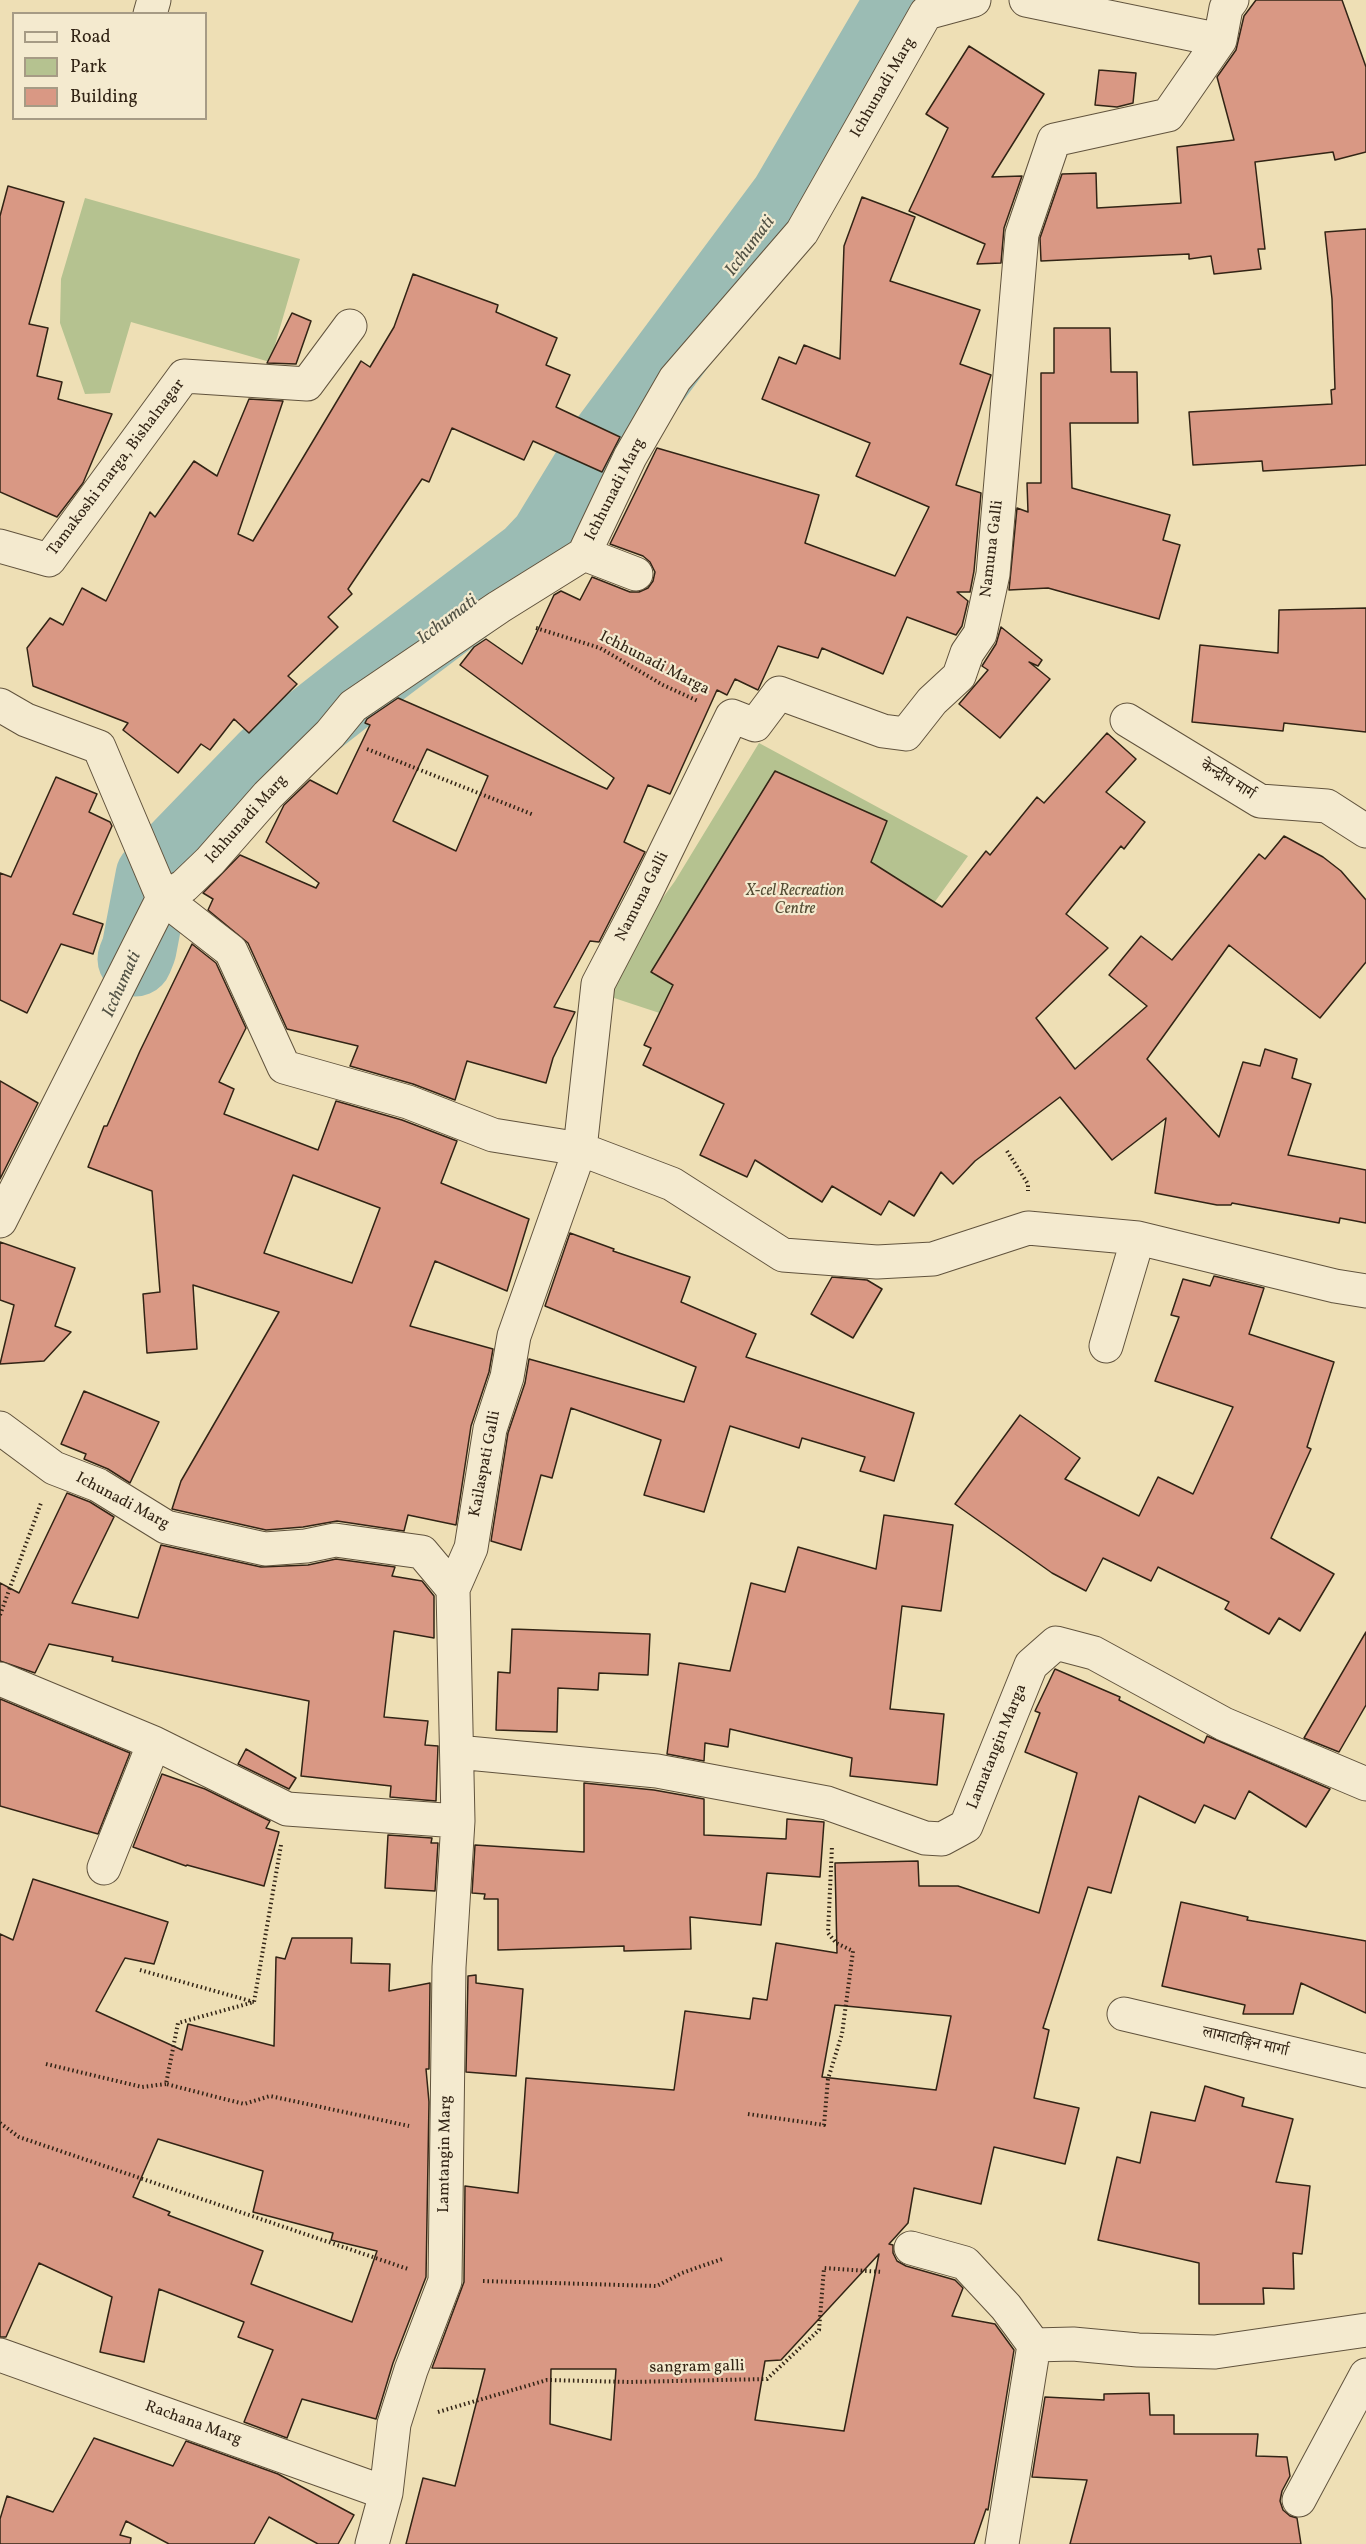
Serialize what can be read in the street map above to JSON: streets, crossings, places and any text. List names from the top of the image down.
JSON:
{
  "streets": {
    "street": [
      "Ichhunadi Marg",
      "Tamakoshi marga, Bishalnagar",
      "Namuna Galli",
      "केन्द्रीय मार्ग",
      "Kailaspati Galli",
      "Ichunadi Marg",
      "Lamatangin Marga",
      "लामाटाङ्गिन मार्गा",
      "Lamtangin Marg",
      "Rachana Marg"
    ],
    "path": ["Ichhunadi Marga", "sangram galli"]
  },
  "crossings": [
    ["Ichhunadi Marg", "Ichhunadi Marga"],
    ["Namuna Galli", "Ichhunadi Marga"],
    ["Namuna Galli", "Kailaspati Galli"],
    ["Kailaspati Galli", "Ichunadi Marg"],
    ["Kailaspati Galli", "Lamatangin Marga"],
    ["Kailaspati Galli", "Lamtangin Marg"],
    ["Lamatangin Marga", "Lamtangin Marg"],
    ["Lamtangin Marg", "sangram galli"],
    ["Lamtangin Marg", "Rachana Marg"]
  ],
  "water": ["Icchumati"],
  "parks": ["X-cel Recreation Centre"],
  "legend": ["Road", "Park", "Building"]
}
